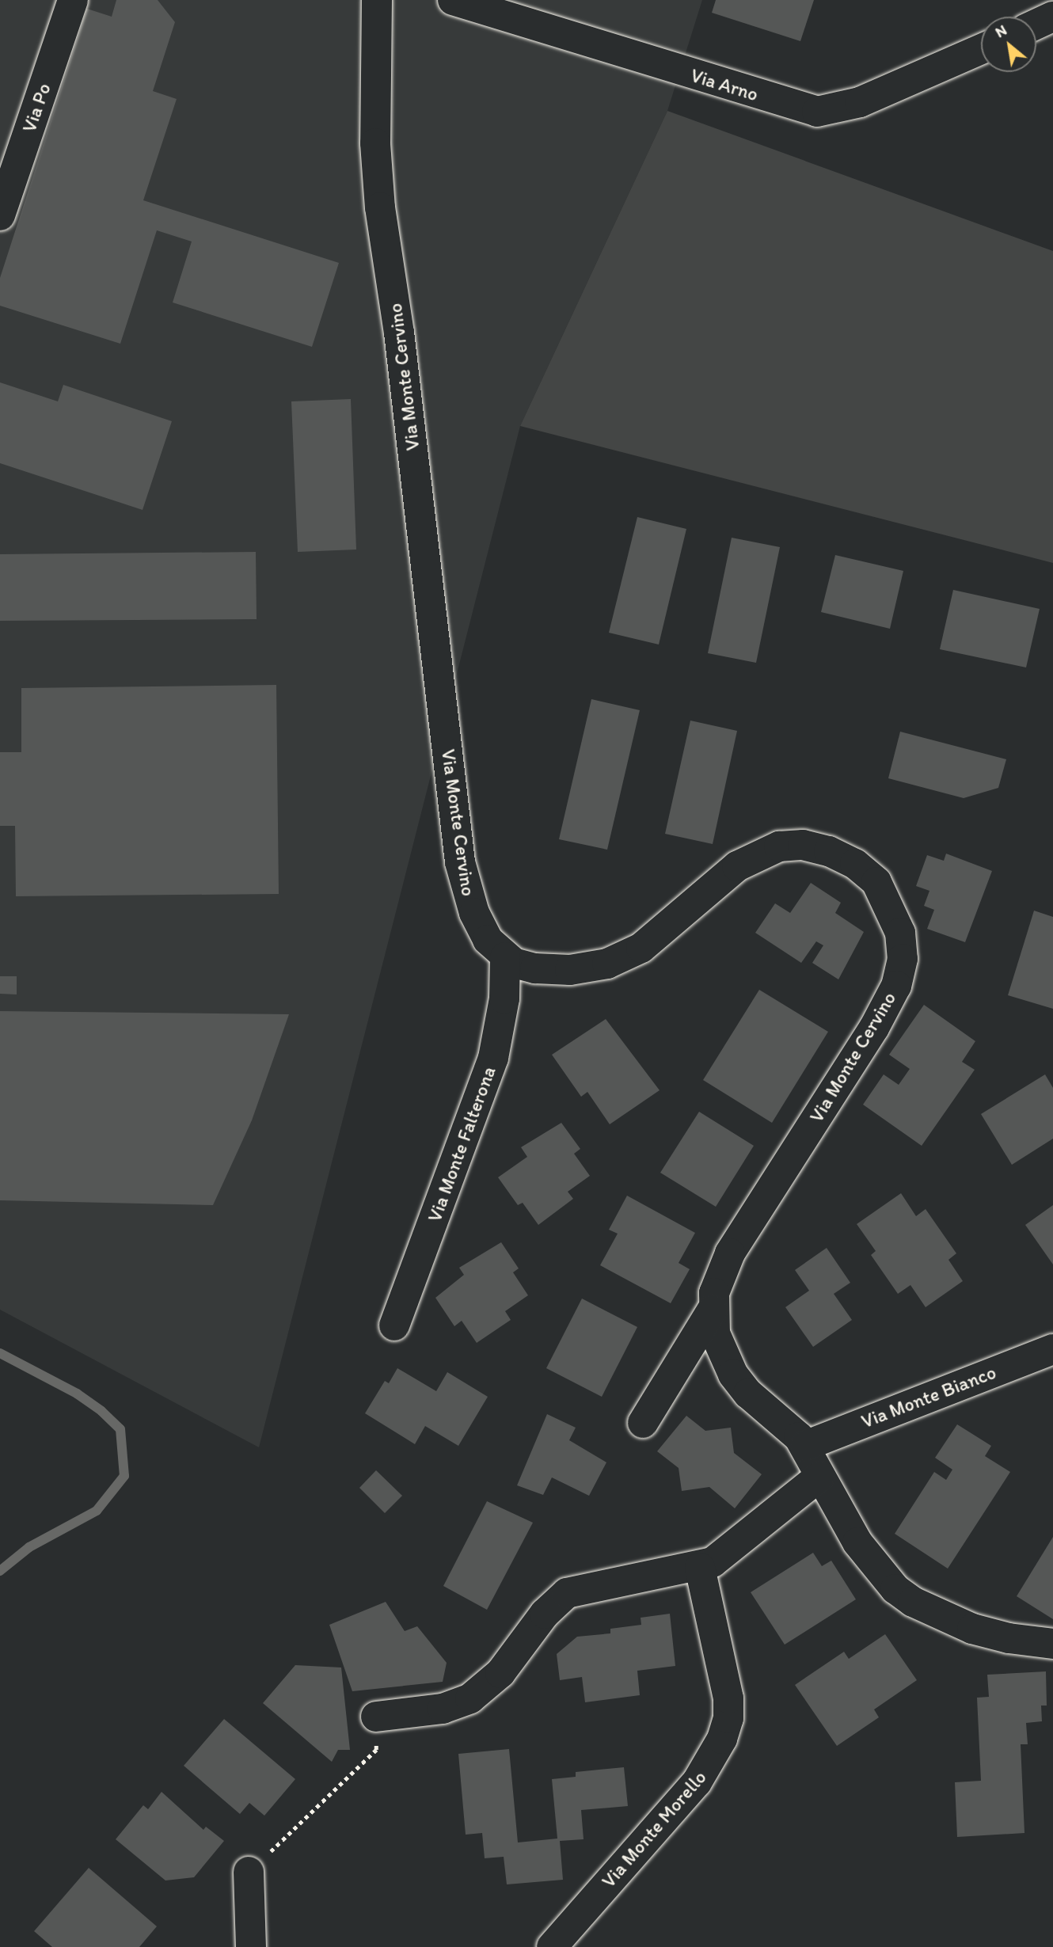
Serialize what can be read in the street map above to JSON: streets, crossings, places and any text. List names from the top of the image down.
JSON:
{
  "streets": {
    "street": [
      "Via Arno",
      "Via Po",
      "Via Monte Cervino",
      "Via Monte Falterona",
      "Via Monte Bianco",
      "Via Monte Morello"
    ]
  },
  "crossings": [
    ["Via Monte Cervino", "Via Monte Falterona"],
    ["Via Monte Cervino", "Via Monte Bianco"]
  ],
  "north": "top left"
}
